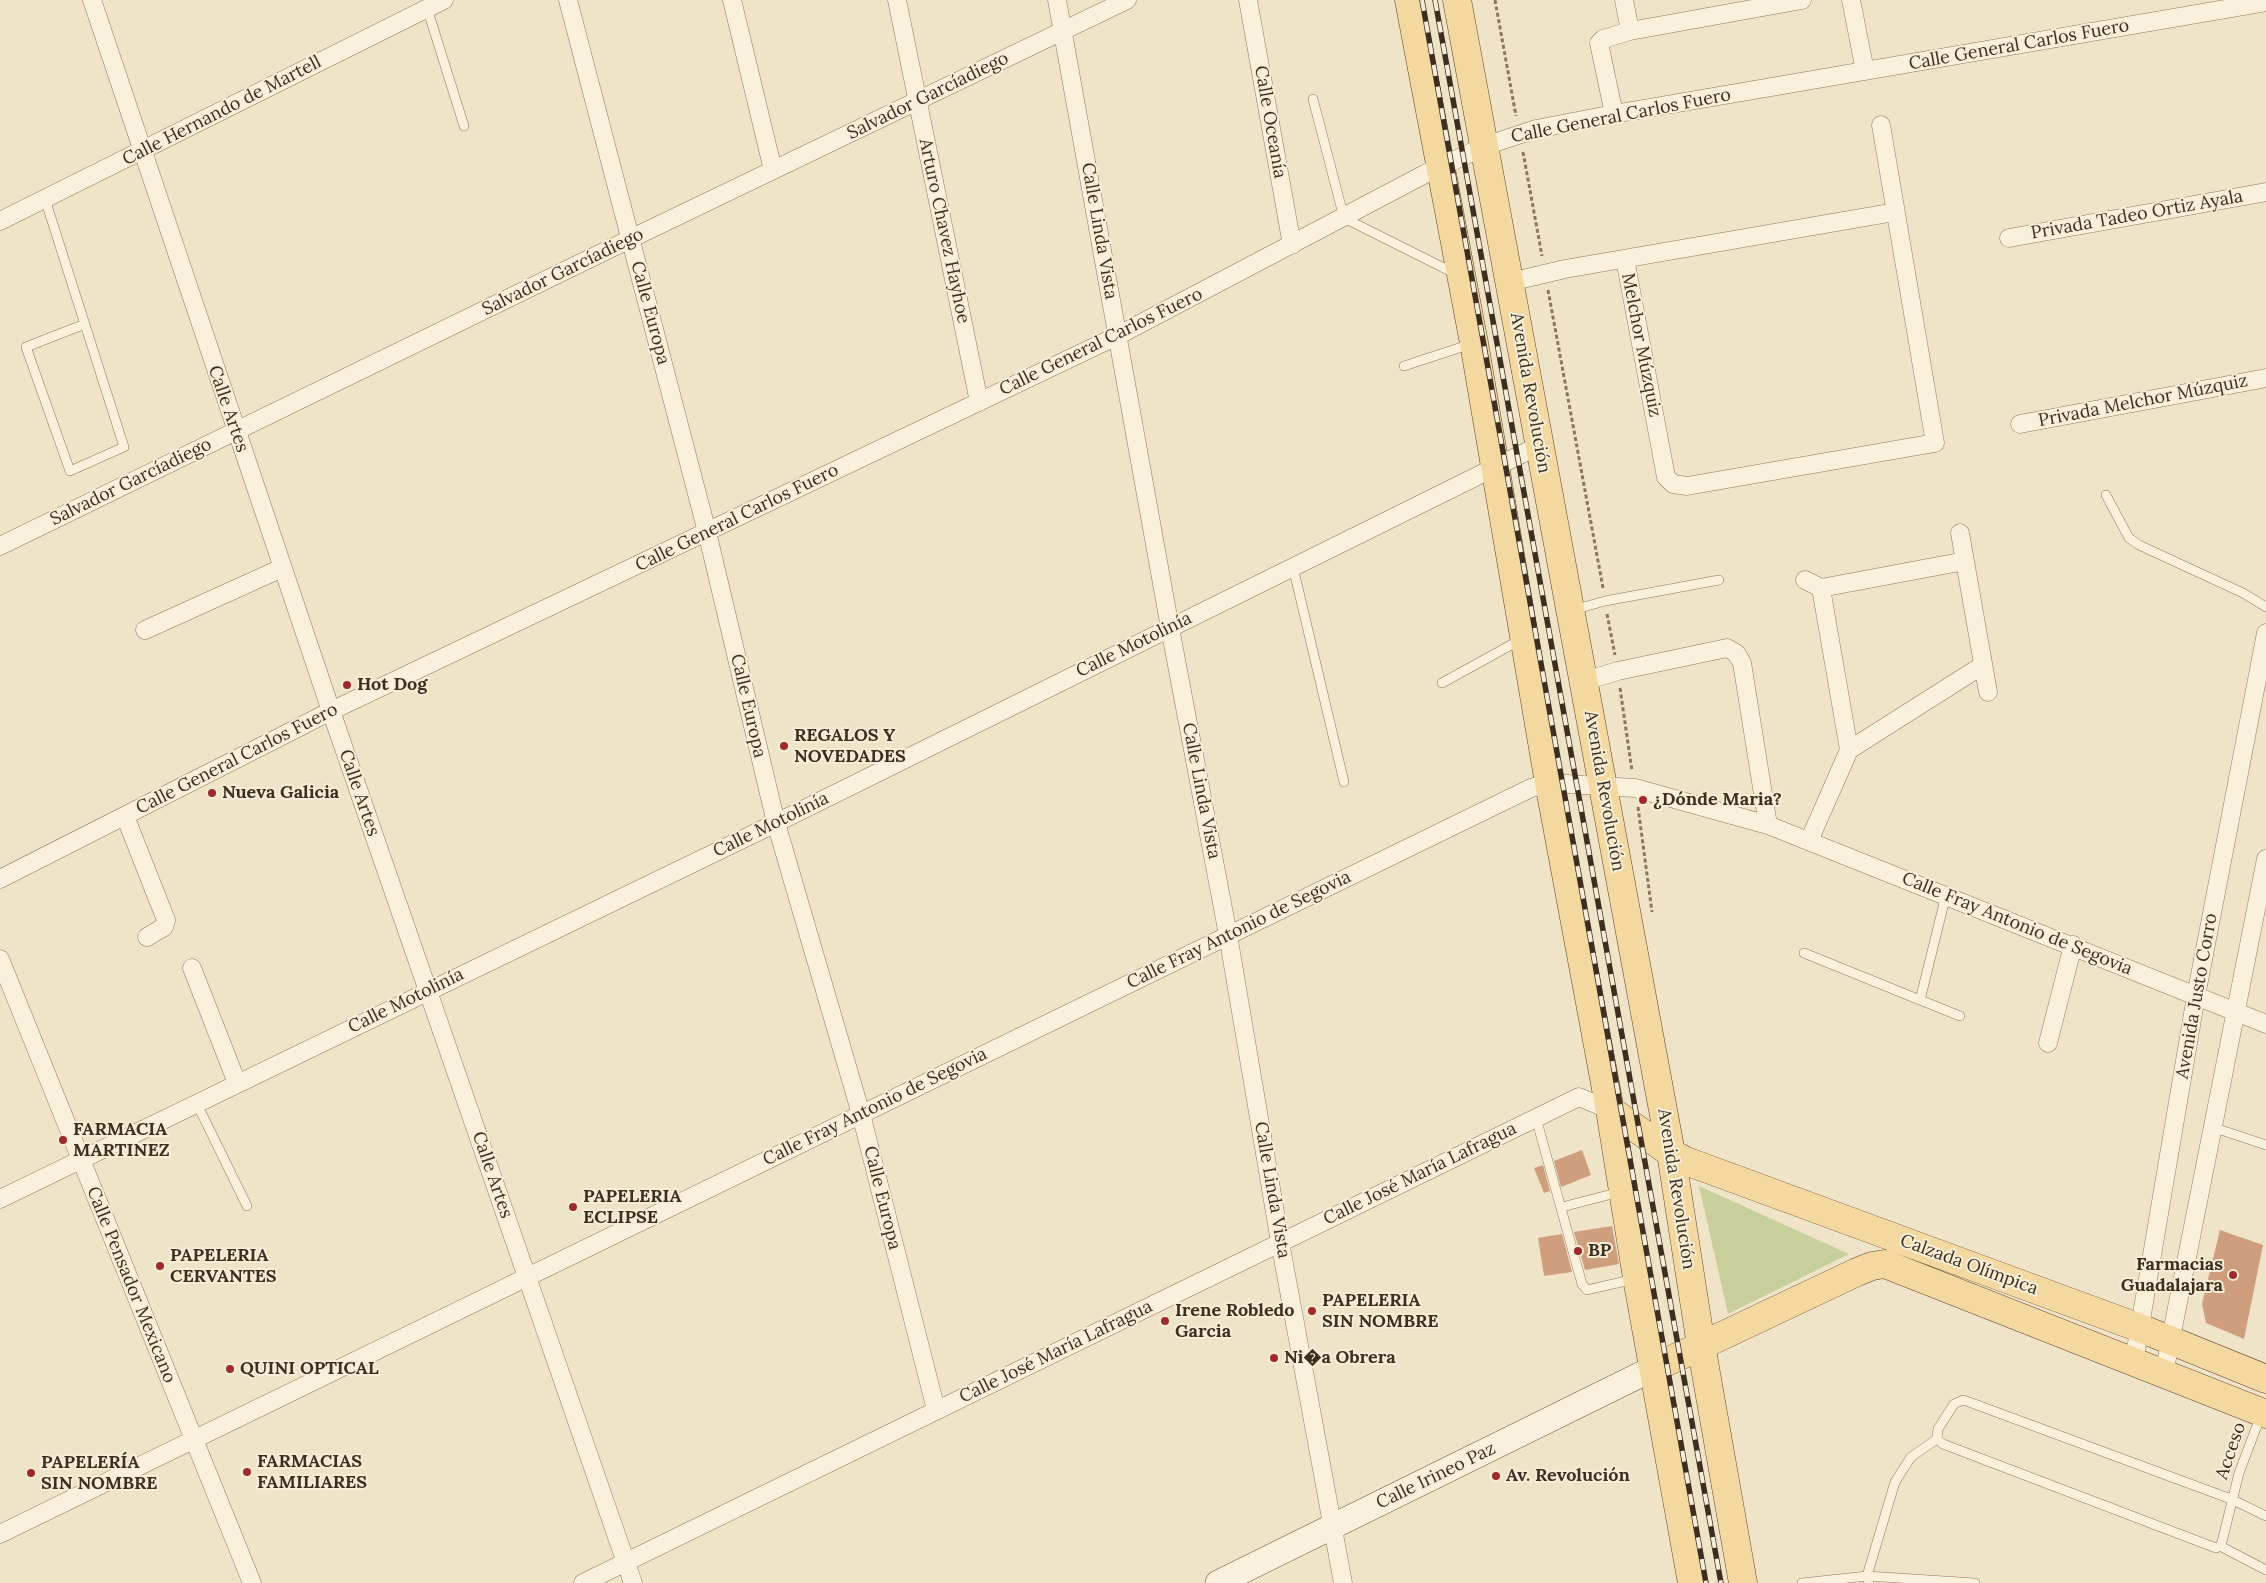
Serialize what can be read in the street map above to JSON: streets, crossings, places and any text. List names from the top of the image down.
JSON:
{
  "streets": {
    "main road": ["Avenida Revolución", "Calzada Olímpica"],
    "street": [
      "Calle General Carlos Fuero",
      "Salvador Garcíadiego",
      "Calle Hernando de Martell",
      "Calle Oceanía",
      "Privada Tadeo Ortiz Ayala",
      "Arturo Chavez Hayhoe",
      "Calle Linda Vista",
      "Calle Europa",
      "Melchor Múzquiz",
      "Privada Melchor Múzquiz",
      "Calle Artes",
      "Calle Motolinía",
      "Calle Fray Antonio de Segovia",
      "Avenida Justo Corro",
      "Calle José María Lafragua",
      "Calle Pensador Mexicano",
      "Calle Irineo Paz"
    ],
    "lane": ["Acceso"]
  },
  "crossings": [
    ["Calle General Carlos Fuero", "Calle Oceanía"],
    ["Calle General Carlos Fuero", "Arturo Chavez Hayhoe"],
    ["Calle General Carlos Fuero", "Calle Linda Vista"],
    ["Calle General Carlos Fuero", "Calle Europa"],
    ["Calle General Carlos Fuero", "Avenida Revolución"],
    ["Calle General Carlos Fuero", "Calle Artes"],
    ["Salvador Garcíadiego", "Arturo Chavez Hayhoe"],
    ["Salvador Garcíadiego", "Calle Linda Vista"],
    ["Salvador Garcíadiego", "Calle Europa"],
    ["Salvador Garcíadiego", "Calle Artes"],
    ["Calle Hernando de Martell", "Calle Artes"],
    ["Calle Linda Vista", "Calle Motolinía"],
    ["Calle Linda Vista", "Calle Fray Antonio de Segovia"],
    ["Calle Linda Vista", "Calle José María Lafragua"],
    ["Calle Linda Vista", "Calle Irineo Paz"],
    ["Calle Europa", "Calle Motolinía"],
    ["Calle Europa", "Calle Fray Antonio de Segovia"],
    ["Calle Europa", "Calle José María Lafragua"],
    ["Melchor Múzquiz", "Avenida Revolución"],
    ["Avenida Revolución", "Calle Motolinía"],
    ["Avenida Revolución", "Calle Fray Antonio de Segovia"],
    ["Avenida Revolución", "Calzada Olímpica"],
    ["Calle Artes", "Calle Motolinía"],
    ["Calle Artes", "Calle Fray Antonio de Segovia"],
    ["Calle Artes", "Calle José María Lafragua"],
    ["Calle Motolinía", "Calle Pensador Mexicano"],
    ["Calle Fray Antonio de Segovia", "Avenida Justo Corro"],
    ["Calle Fray Antonio de Segovia", "Calle Pensador Mexicano"],
    ["Avenida Justo Corro", "Calzada Olímpica"],
    ["Calle José María Lafragua", "Calzada Olímpica"],
    ["Calzada Olímpica", "Acceso"],
    ["Calzada Olímpica", "Calle Irineo Paz"]
  ],
  "places": [
    "Hot Dog",
    "REGALOS Y NOVEDADES",
    "Nueva Galicia",
    "¿Dónde Maria?",
    "FARMACIA MARTINEZ",
    "PAPELERIA ECLIPSE",
    "BP",
    "PAPELERIA CERVANTES",
    "Farmacias Guadalajara",
    "PAPELERIA SIN NOMBRE",
    "Irene Robledo Garcia",
    "Ni�a Obrera",
    "QUINI OPTICAL",
    "FARMACIAS FAMILIARES",
    "PAPELERÍA SIN NOMBRE",
    "Av. Revolución"
  ]
}
